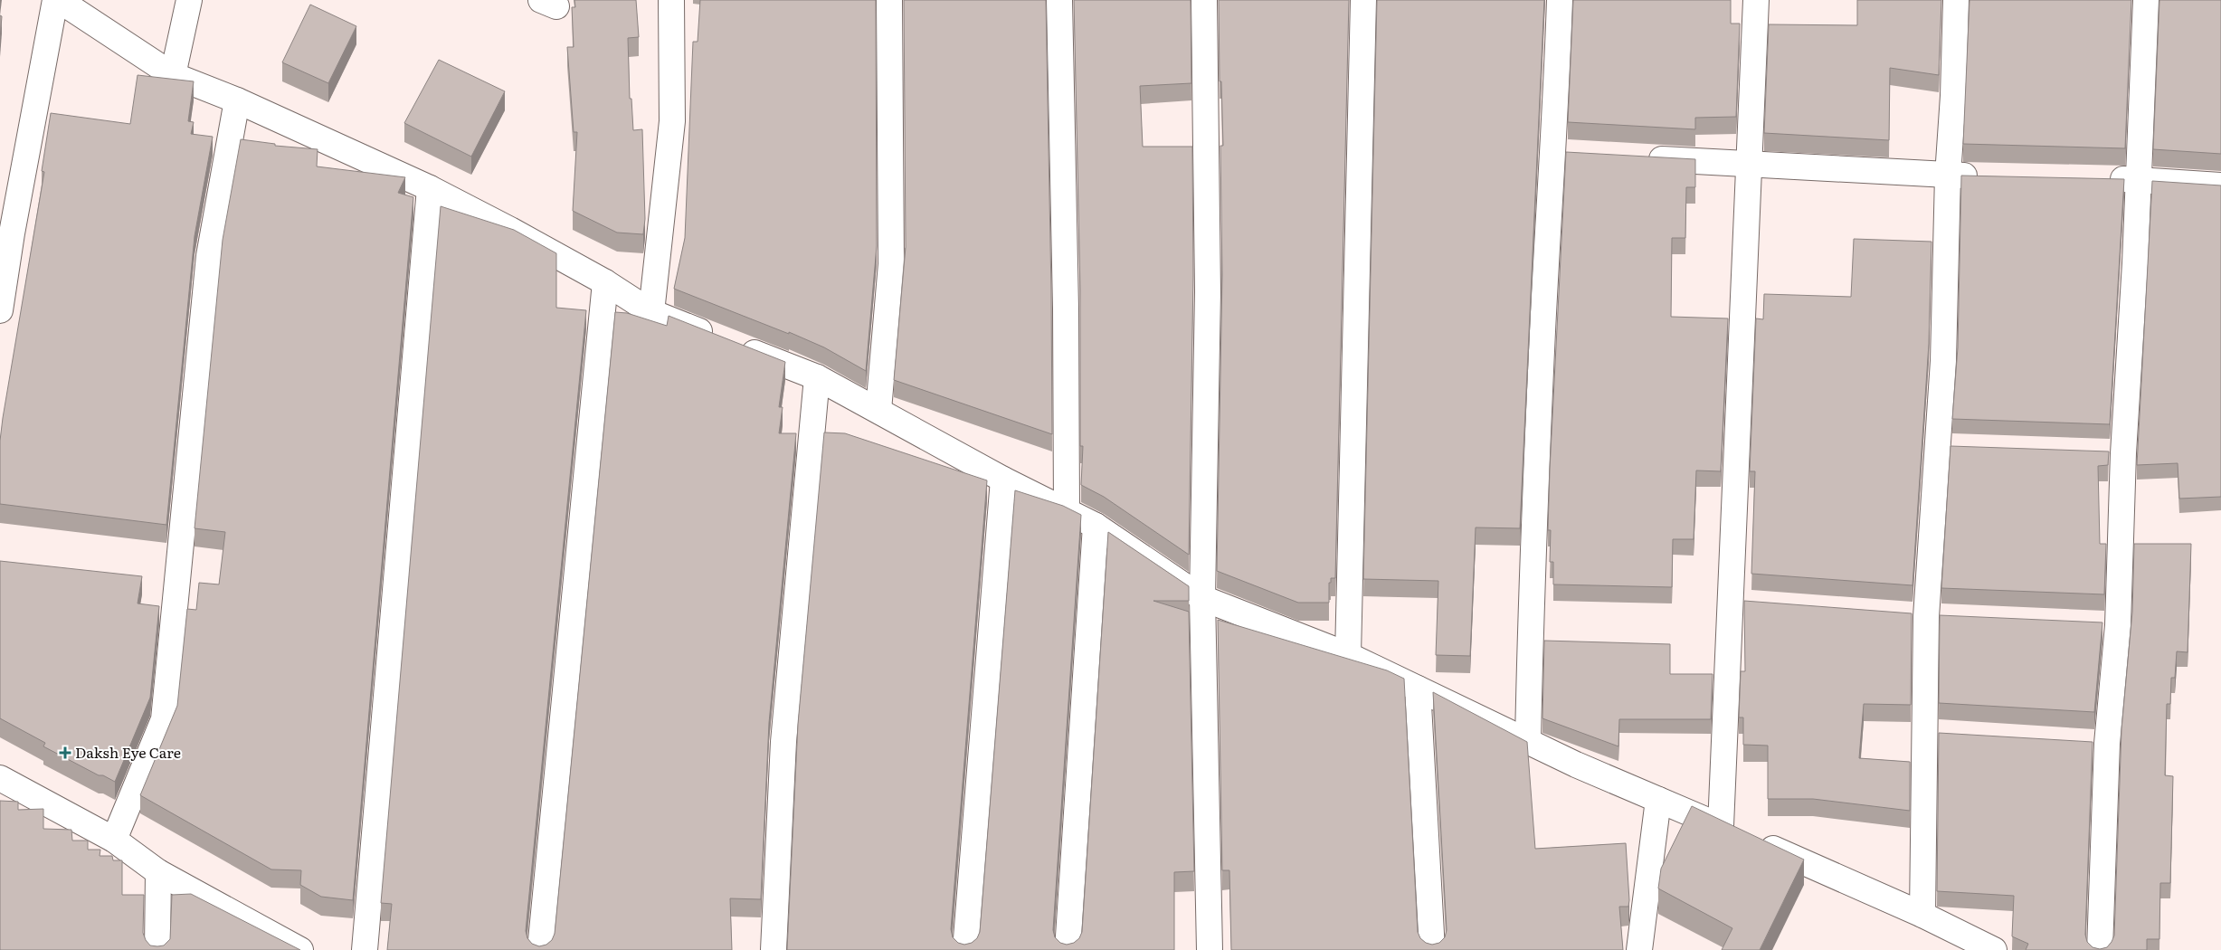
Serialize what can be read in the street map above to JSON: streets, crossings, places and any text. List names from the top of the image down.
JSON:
{
  "places": {
    "health": ["Daksh Eye Care"]
  }
}
